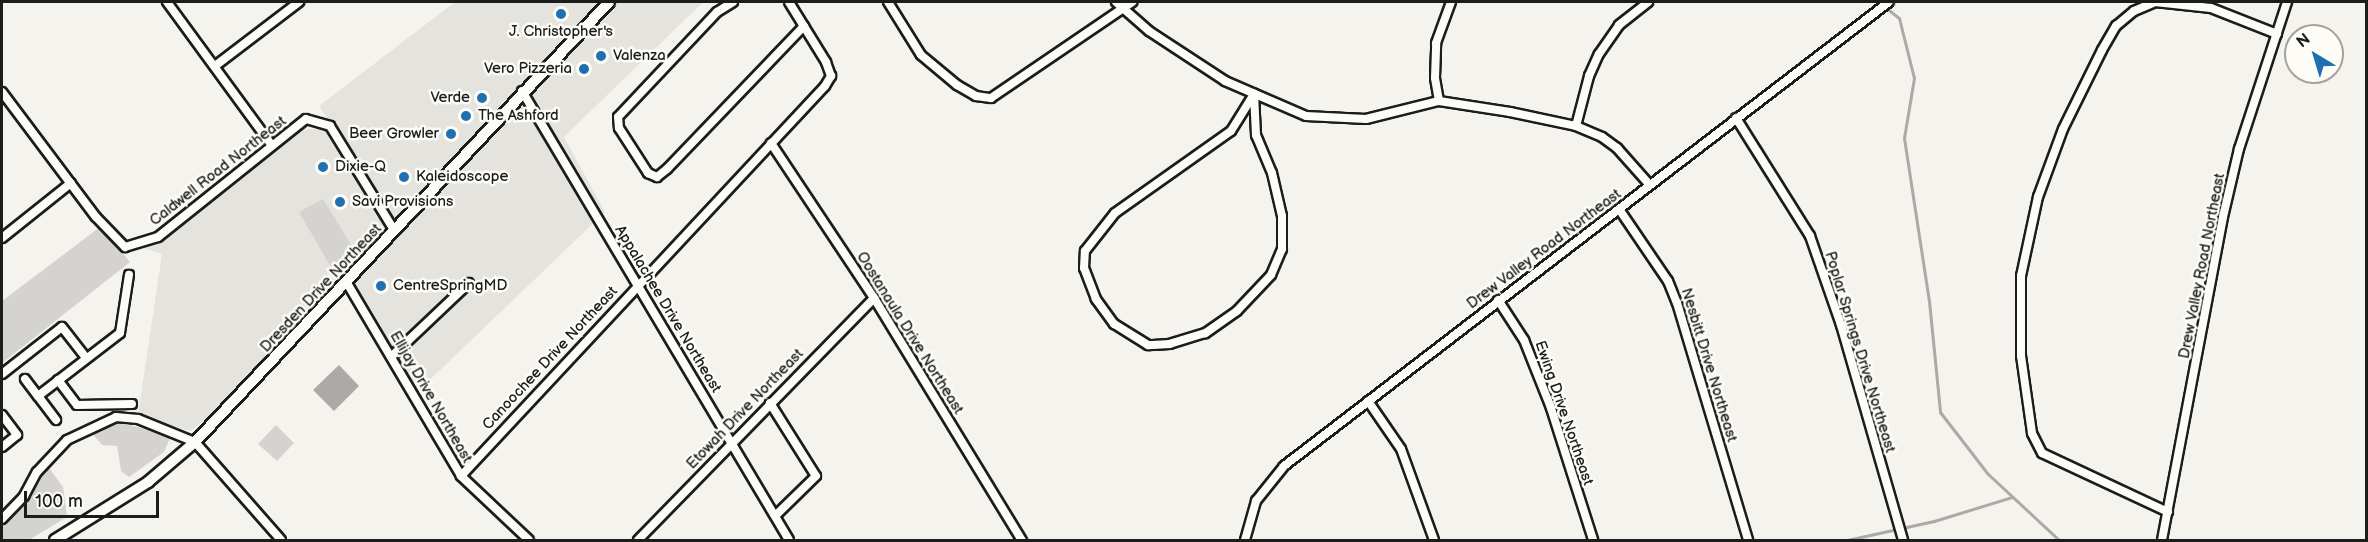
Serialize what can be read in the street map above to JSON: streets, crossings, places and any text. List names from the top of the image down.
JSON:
{
  "streets": {
    "street": [
      "Caldwell Road Northeast",
      "Drew Valley Road Northeast",
      "Dresden Drive Northeast",
      "Appalachee Drive Northeast",
      "Oostanaula Drive Northeast",
      "Poplar Springs Drive Northeast",
      "Canoochee Drive Northeast",
      "Nesbitt Drive Northeast",
      "Ellijay Drive Northeast",
      "Etowah Drive Northeast",
      "Ewing Drive Northeast"
    ]
  },
  "crossings": [
    ["Caldwell Road Northeast", "Dresden Drive Northeast"],
    ["Drew Valley Road Northeast", "Poplar Springs Drive Northeast"],
    ["Drew Valley Road Northeast", "Nesbitt Drive Northeast"],
    ["Drew Valley Road Northeast", "Ewing Drive Northeast"],
    ["Dresden Drive Northeast", "Appalachee Drive Northeast"],
    ["Dresden Drive Northeast", "Ellijay Drive Northeast"],
    ["Appalachee Drive Northeast", "Canoochee Drive Northeast"],
    ["Appalachee Drive Northeast", "Etowah Drive Northeast"],
    ["Oostanaula Drive Northeast", "Canoochee Drive Northeast"],
    ["Oostanaula Drive Northeast", "Etowah Drive Northeast"],
    ["Canoochee Drive Northeast", "Ellijay Drive Northeast"]
  ],
  "places": [
    "J. Christopher's",
    "Valenza",
    "Vero Pizzeria",
    "Verde",
    "The Ashford",
    "Beer Growler",
    "Dixie-Q",
    "Kaleidoscope",
    "Savi Provisions",
    "CentreSpringMD"
  ],
  "scale_bar": "100 m",
  "north": "top left"
}
